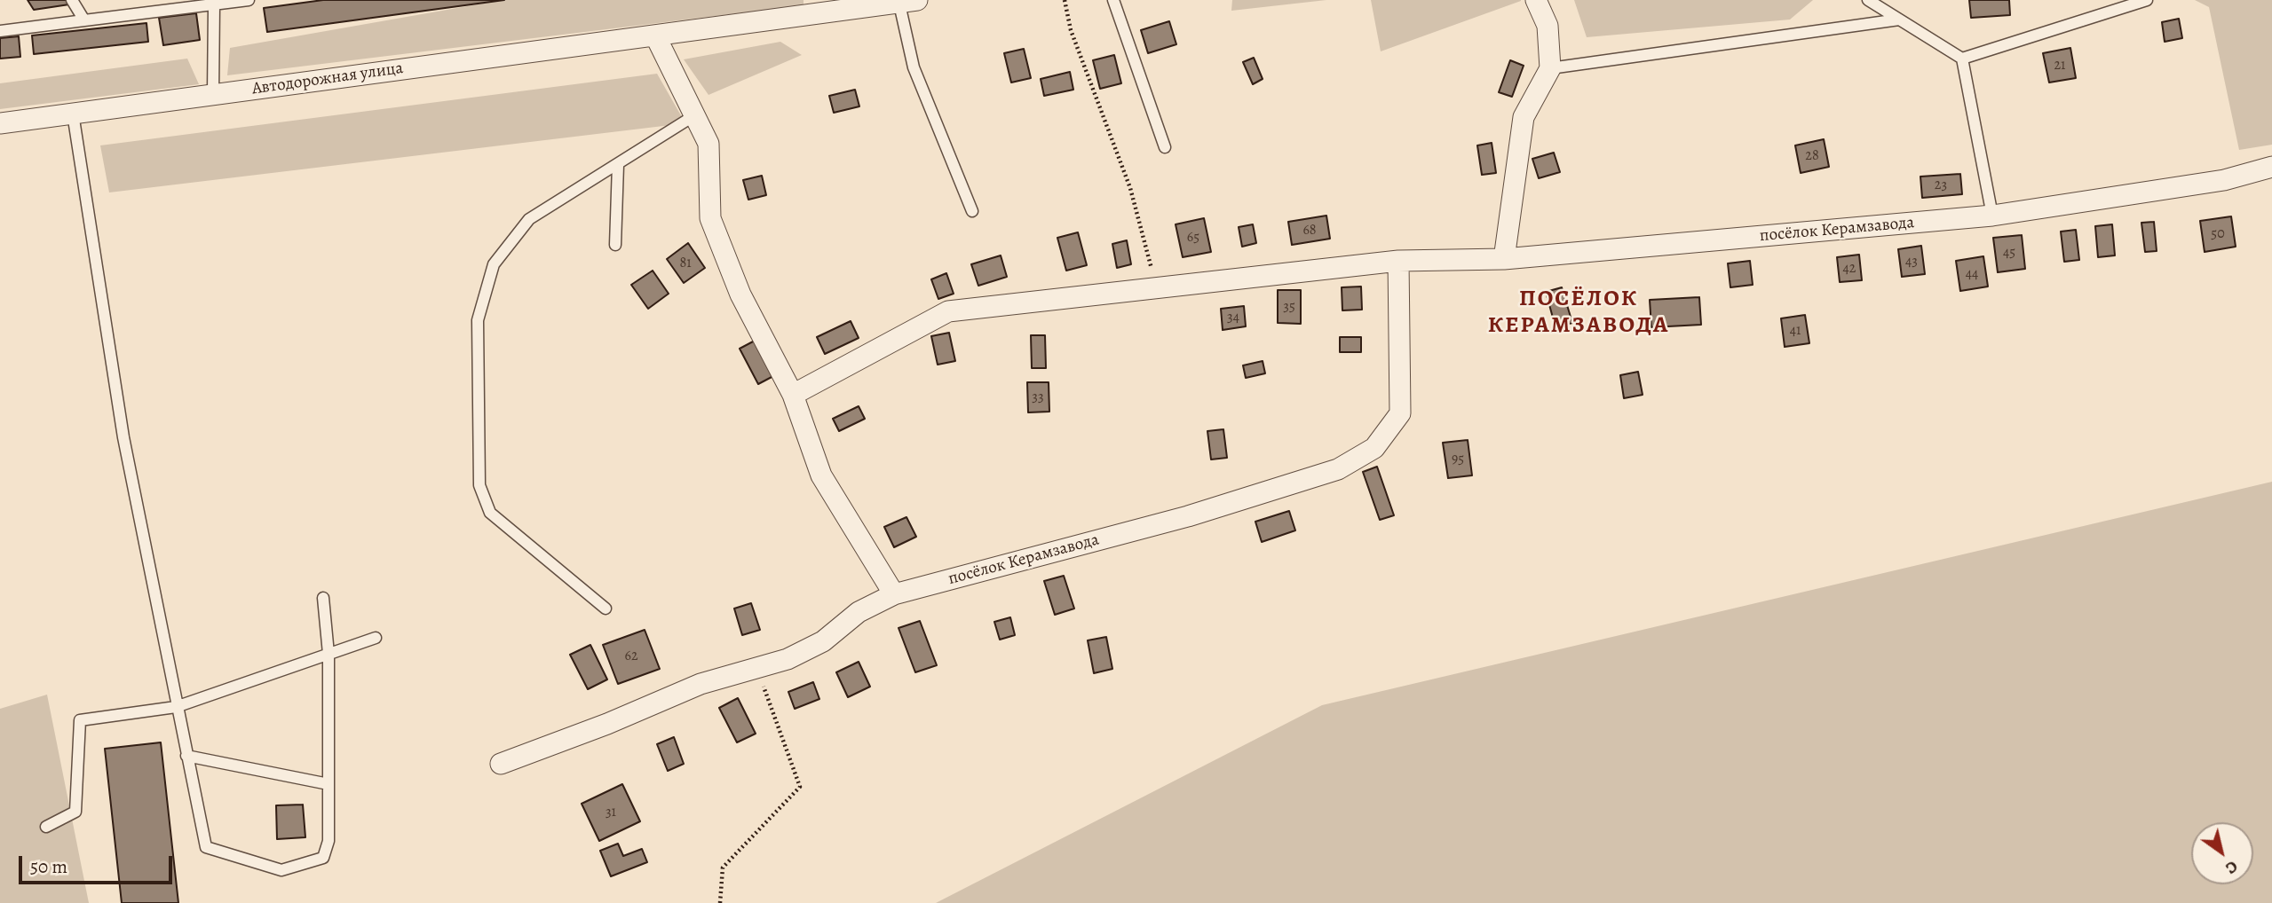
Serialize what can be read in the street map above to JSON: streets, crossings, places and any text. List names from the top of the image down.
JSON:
{
  "streets": {
    "street": ["Автодорожная улица", "посёлок Керамзавода"]
  },
  "districts": ["ПОСЁЛОК КЕРАМЗАВОДА"],
  "house_numbers": [
    "21",
    "28",
    "23",
    "68",
    "50",
    "65",
    "45",
    "43",
    "81",
    "42",
    "44",
    "35",
    "34",
    "41",
    "33",
    "95",
    "62",
    "31"
  ],
  "scale_bar": "50 m",
  "north": "bottom right"
}
